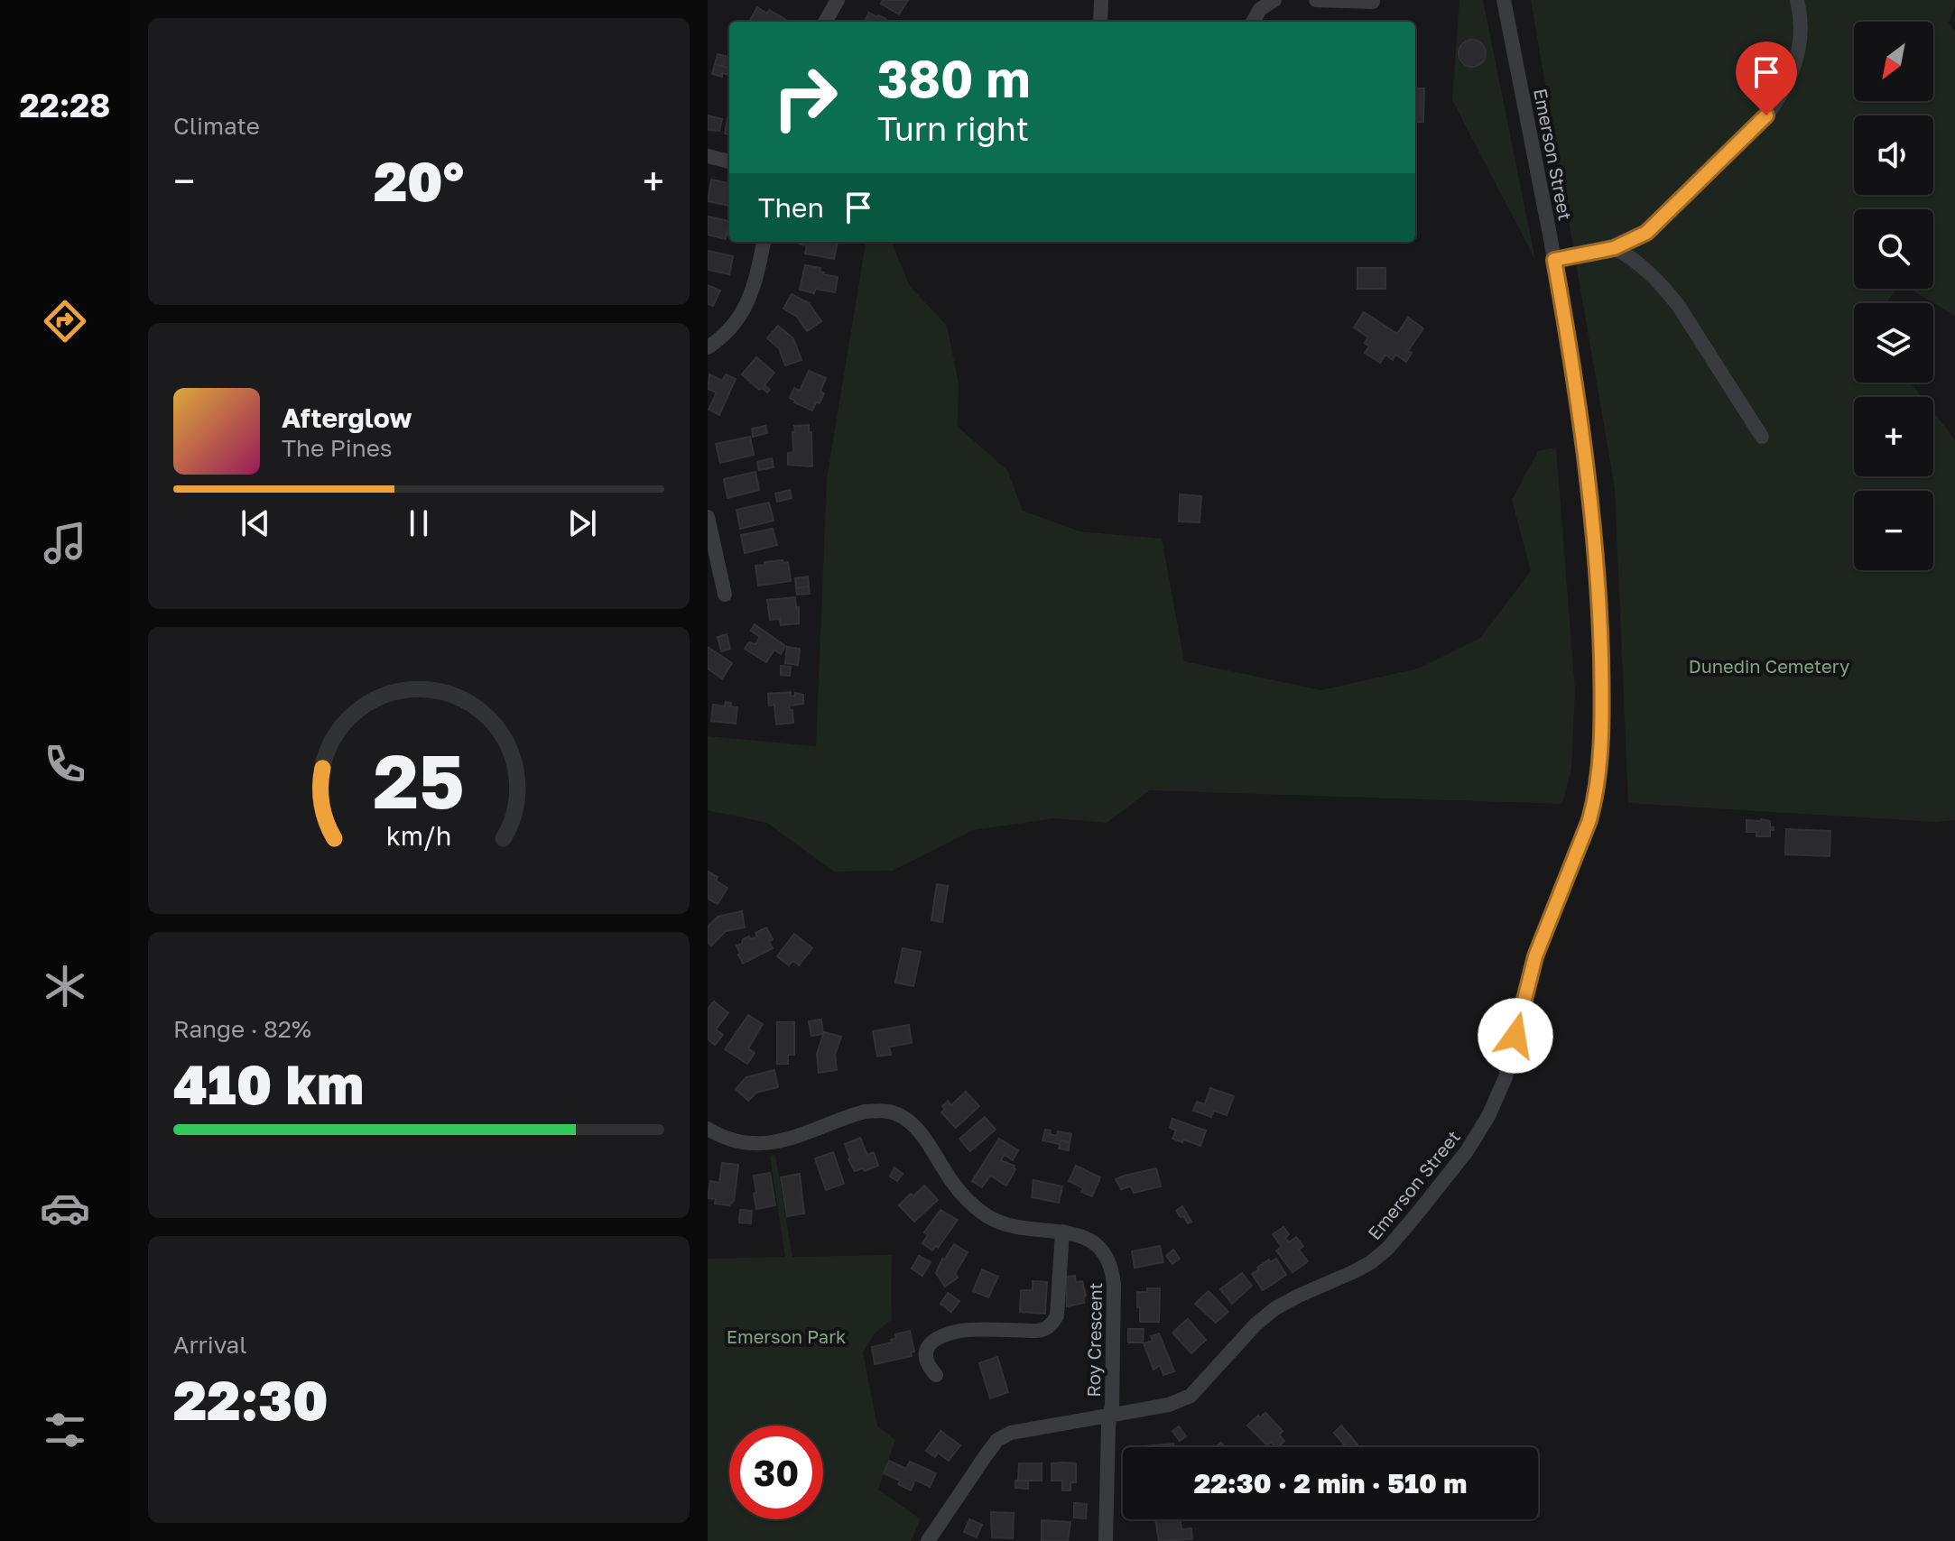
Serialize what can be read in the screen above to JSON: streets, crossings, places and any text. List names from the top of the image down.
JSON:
{
  "streets": {
    "street": ["Emerson Street", "Roy Crescent"]
  },
  "crossings": [
    ["Emerson Street", "Roy Crescent"]
  ],
  "parks": ["Dunedin Cemetery", "Emerson Park"],
  "north": "bottom left",
  "page": {
    "tabs": "22:28",
    "tile": [
      "Climate",
      ["Range · 82%", "410 km"],
      ["Arrival", "22:30"]
    ],
    "map_buttons": ["+", "−"],
    "turn": ["380 m", "Turn right"],
    "heat": ["−", "20°", "+"],
    "then": "Then",
    "song": ["Afterglow", "The Pines"],
    "limit": "30",
    "trip": "22:30 · 2 min · 510 m",
    "gauge": ["25", "km/h"]
  }
}
